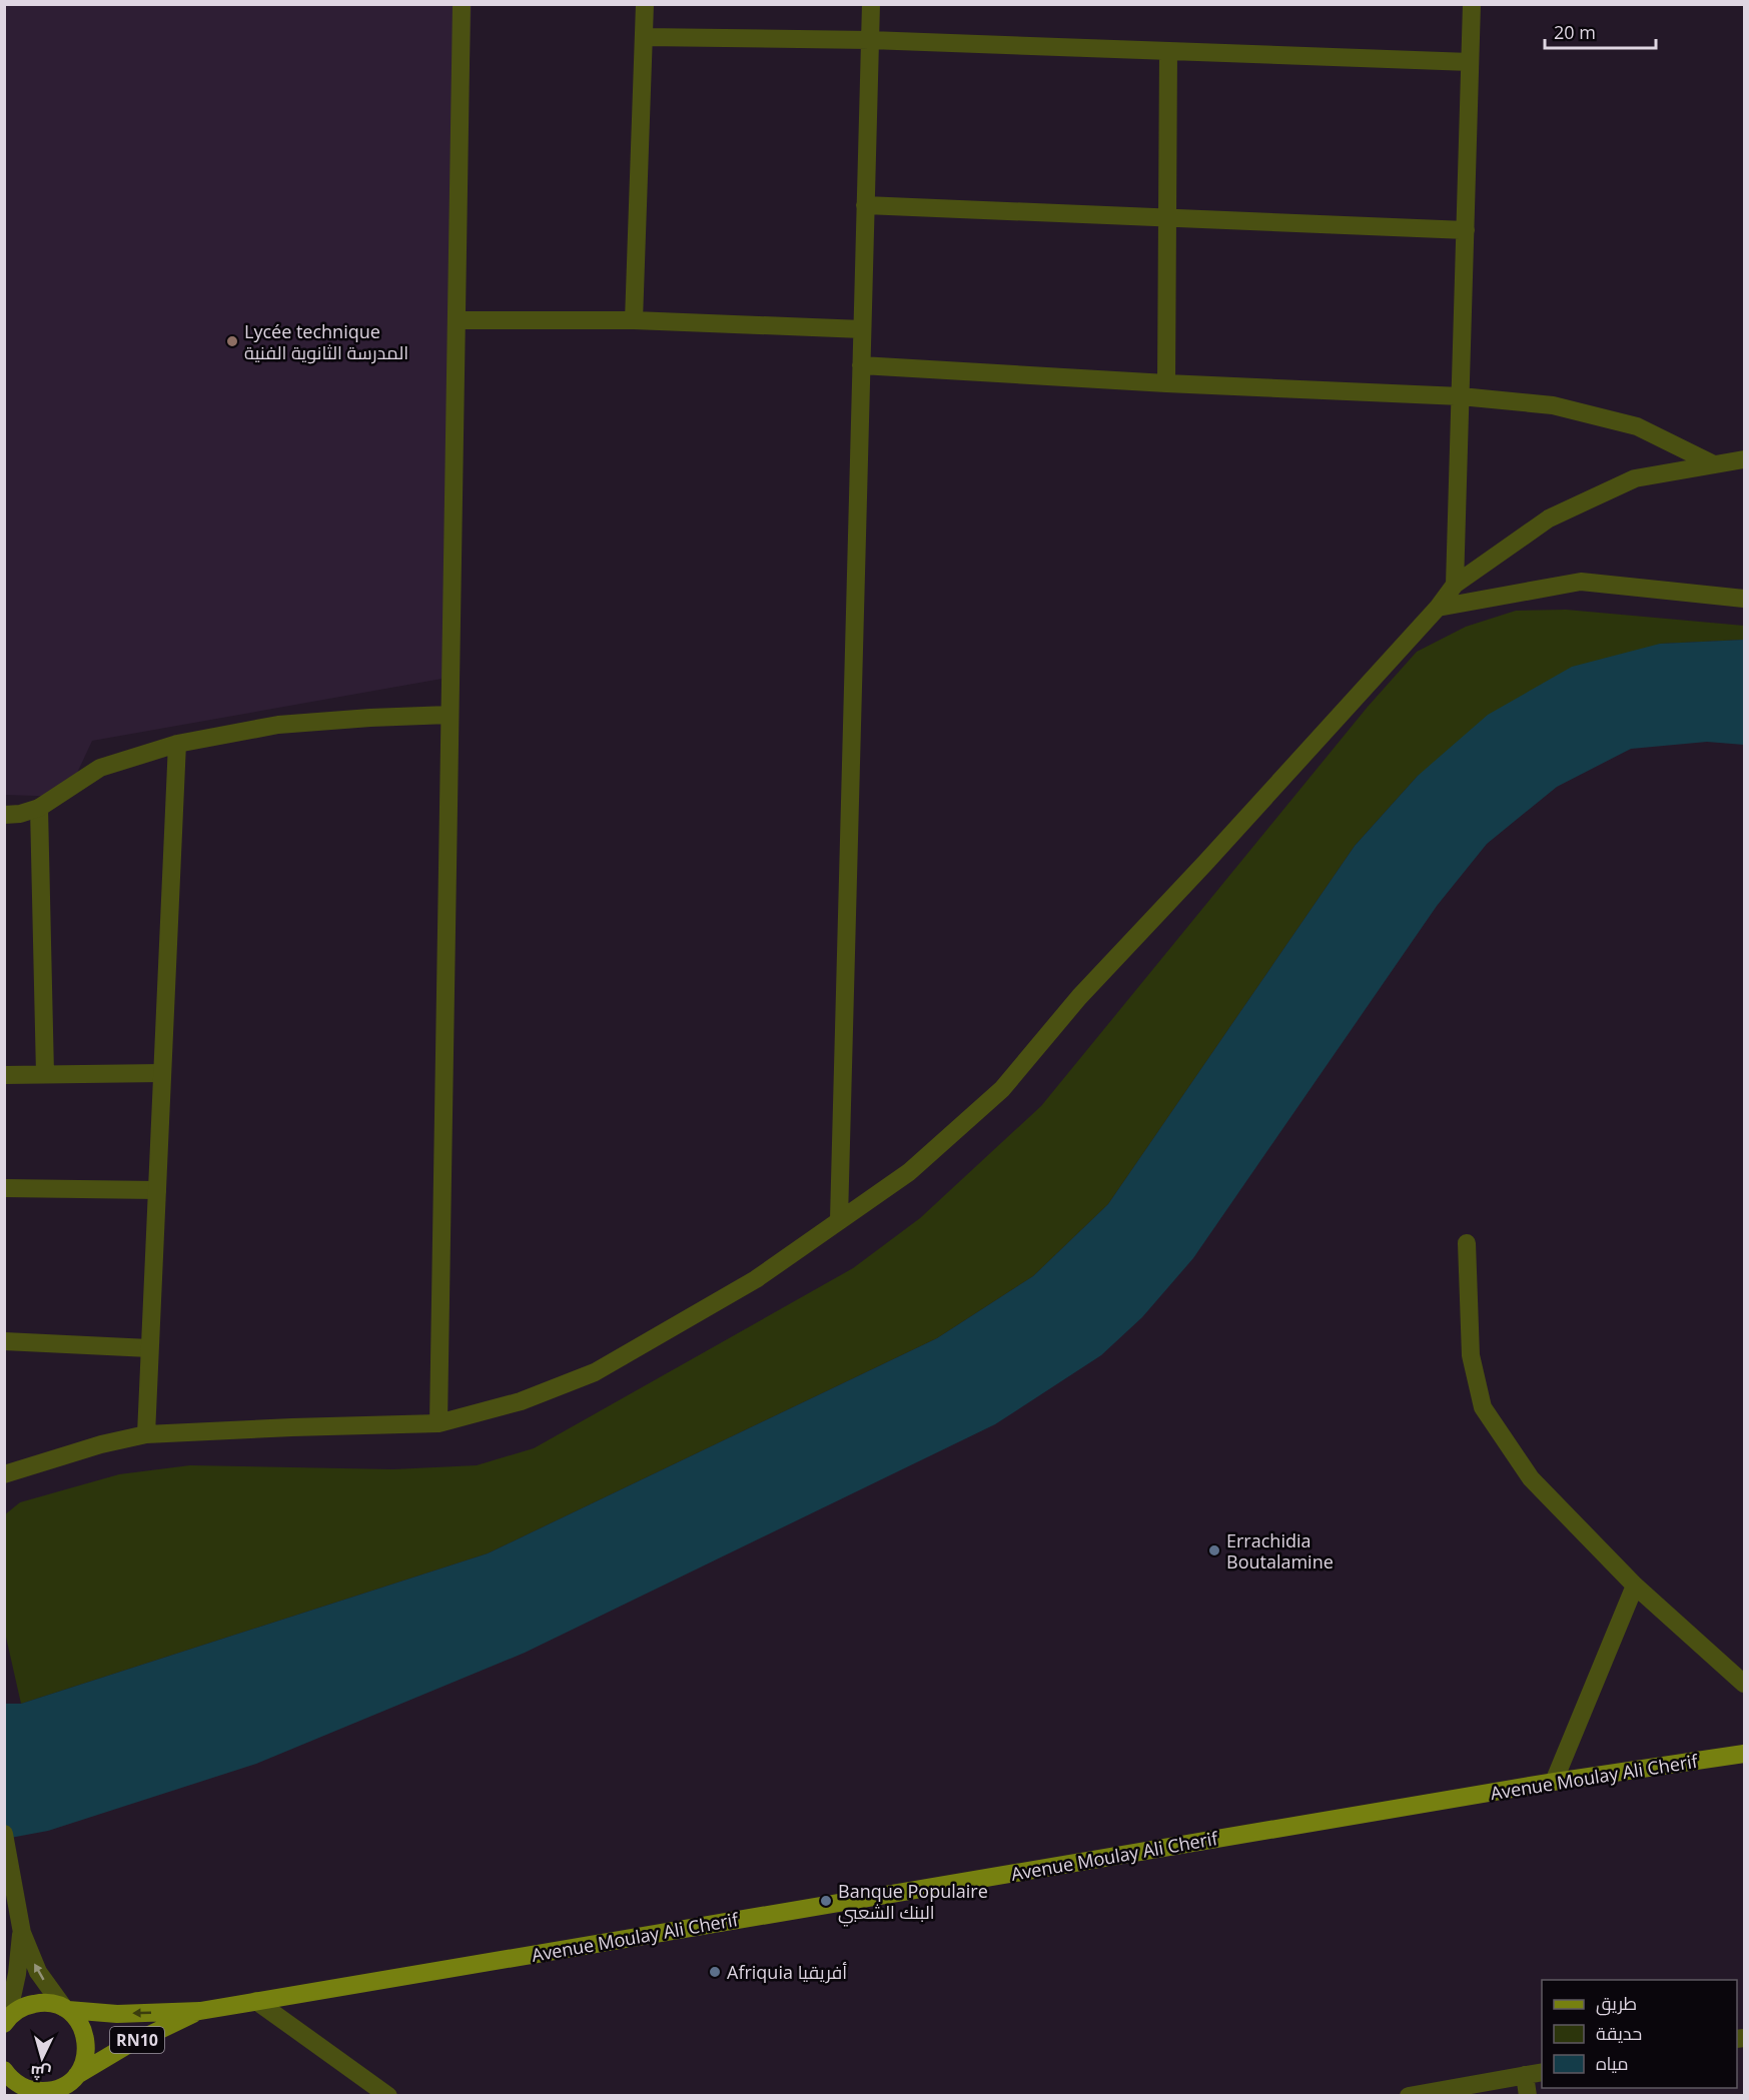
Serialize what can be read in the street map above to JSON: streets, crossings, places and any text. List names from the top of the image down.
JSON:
{
  "streets": {
    "main road": ["Avenue Moulay Ali Cherif", "RN10"]
  },
  "crossings": [
    ["Avenue Moulay Ali Cherif", "RN10"]
  ],
  "places": [
    "Lycée technique المدرسة الثانوية الفنية",
    "Errachidia Boutalamine",
    "Banque Populaire البنك الشعبي",
    "Afriquia أفريقيا"
  ],
  "legend": ["طريق", "حديقة", "مياه"],
  "scale_bar": "20 m",
  "north": "bottom"
}
